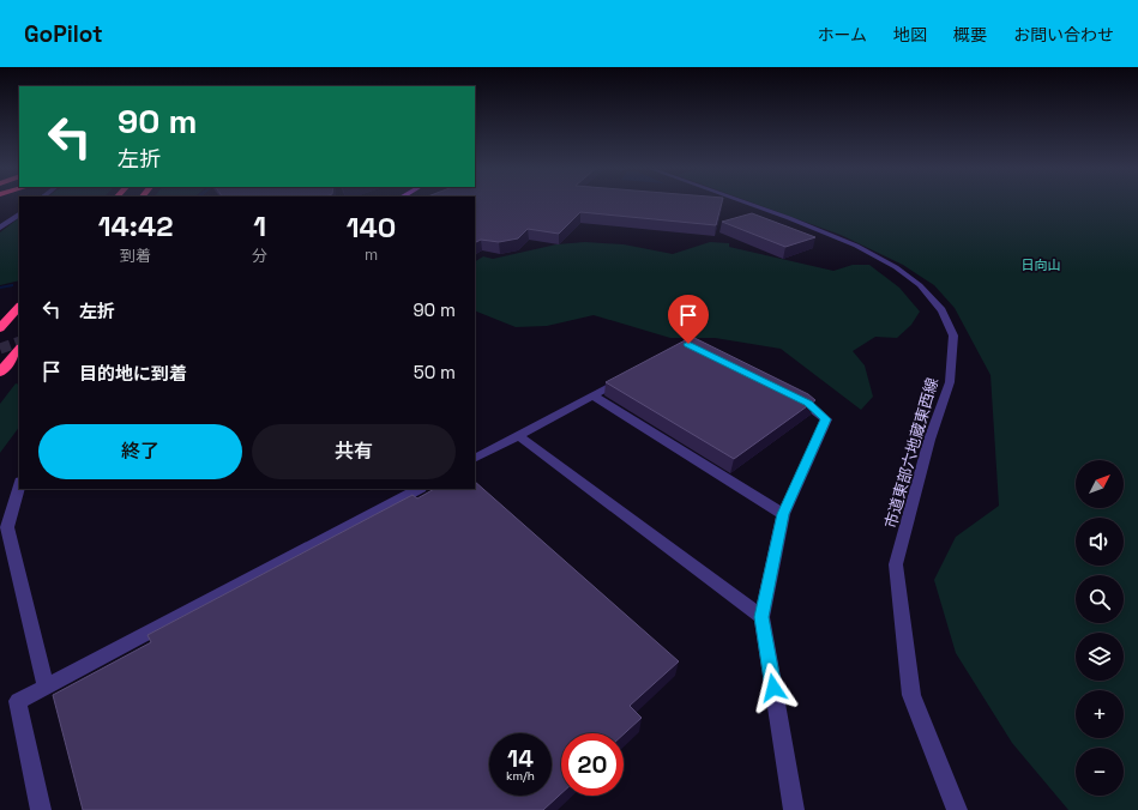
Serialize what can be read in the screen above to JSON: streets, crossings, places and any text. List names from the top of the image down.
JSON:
{
  "streets": {
    "street": ["市道東部六地蔵東西線"]
  },
  "parks": ["日向山"],
  "north": "top right",
  "page": {
    "header": "GoPilot",
    "nav": [
      "ホーム",
      "地図",
      "概要",
      "お問い合わせ"
    ],
    "turn": ["90 m", "左折"],
    "eta": [
      "14:42",
      "到着",
      "1",
      "分",
      "140",
      "m"
    ],
    "list": [
      {
        "name": "左折",
        "value": "90 m"
      },
      {
        "name": "目的地に到着",
        "value": "50 m"
      }
    ],
    "buttons": ["終了", "共有"],
    "map_buttons": ["+", "−"],
    "speed": "14 km/h",
    "limit": "20"
  }
}
